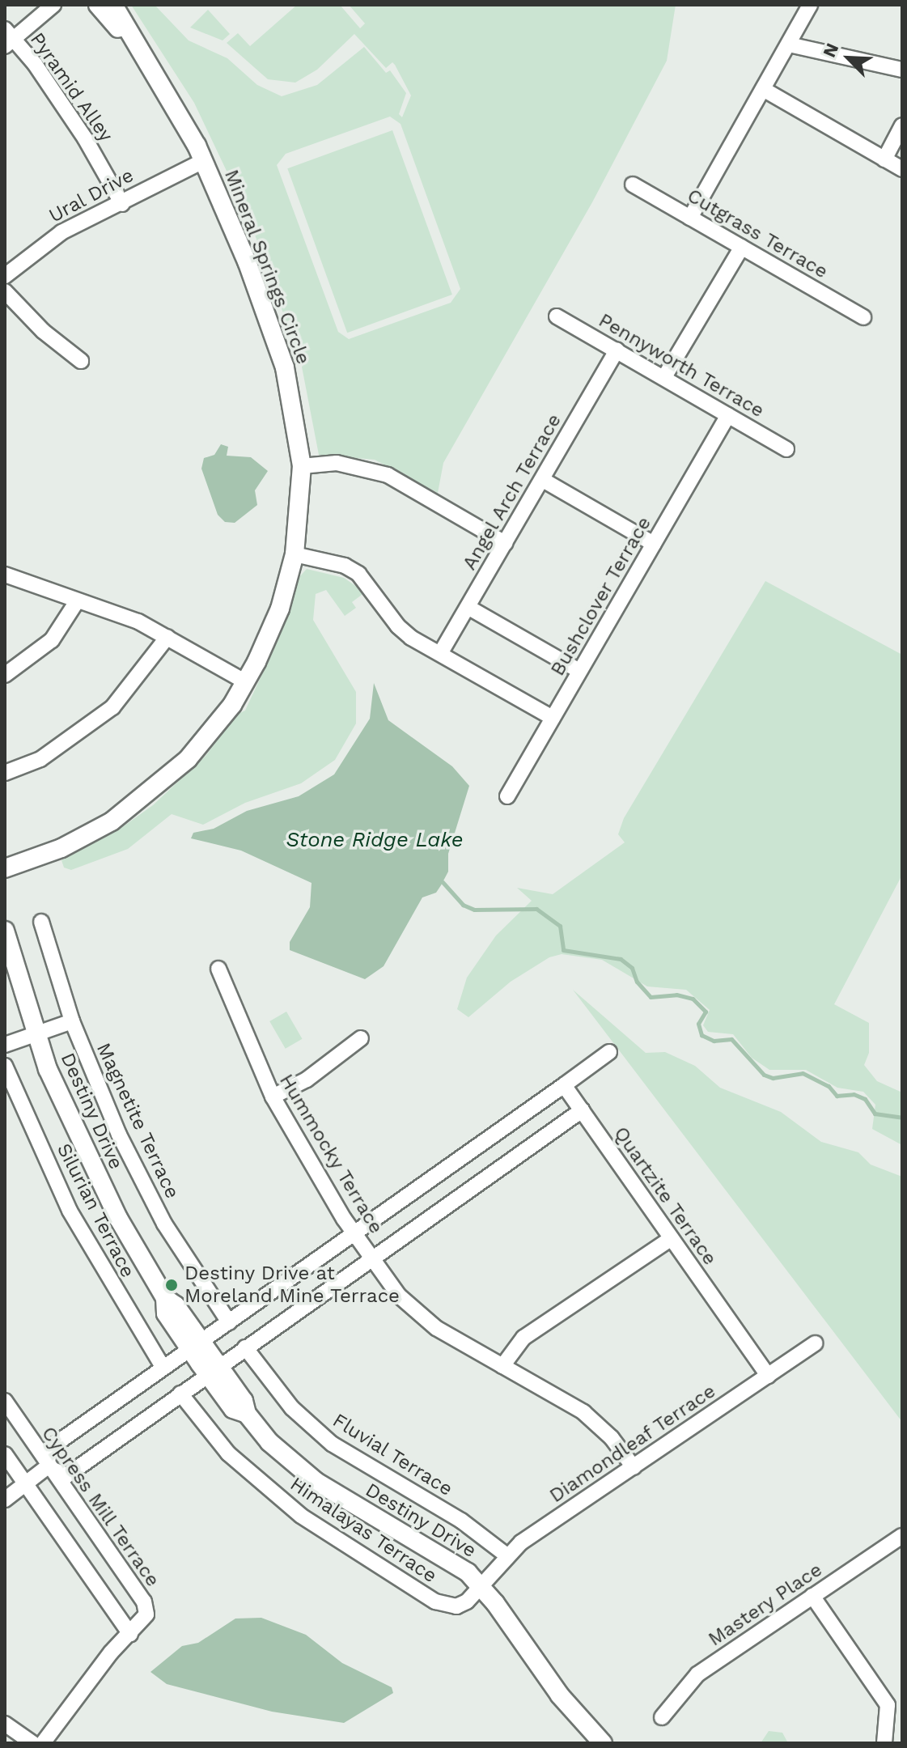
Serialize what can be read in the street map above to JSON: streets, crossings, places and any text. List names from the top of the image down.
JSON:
{
  "streets": {
    "street": [
      "Pyramid Alley",
      "Ural Drive",
      "Cutgrass Terrace",
      "Mineral Springs Circle",
      "Pennyworth Terrace",
      "Angel Arch Terrace",
      "Bushclover Terrace",
      "Destiny Drive",
      "Magnetite Terrace",
      "Hummocky Terrace",
      "Quartzite Terrace",
      "Silurian Terrace",
      "Diamondleaf Terrace",
      "Fluvial Terrace",
      "Cypress Mill Terrace",
      "Himalayas Terrace",
      "Mastery Place"
    ]
  },
  "crossings": [
    ["Pyramid Alley", "Ural Drive"],
    ["Ural Drive", "Mineral Springs Circle"],
    ["Pennyworth Terrace", "Angel Arch Terrace"],
    ["Pennyworth Terrace", "Bushclover Terrace"],
    ["Destiny Drive", "Diamondleaf Terrace"],
    ["Destiny Drive", "Himalayas Terrace"],
    ["Hummocky Terrace", "Diamondleaf Terrace"],
    ["Quartzite Terrace", "Diamondleaf Terrace"],
    ["Diamondleaf Terrace", "Fluvial Terrace"],
    ["Diamondleaf Terrace", "Himalayas Terrace"]
  ],
  "water": ["Stone Ridge Lake"],
  "places": ["Destiny Drive at Moreland Mine Terrace"],
  "north": "top left"
}
